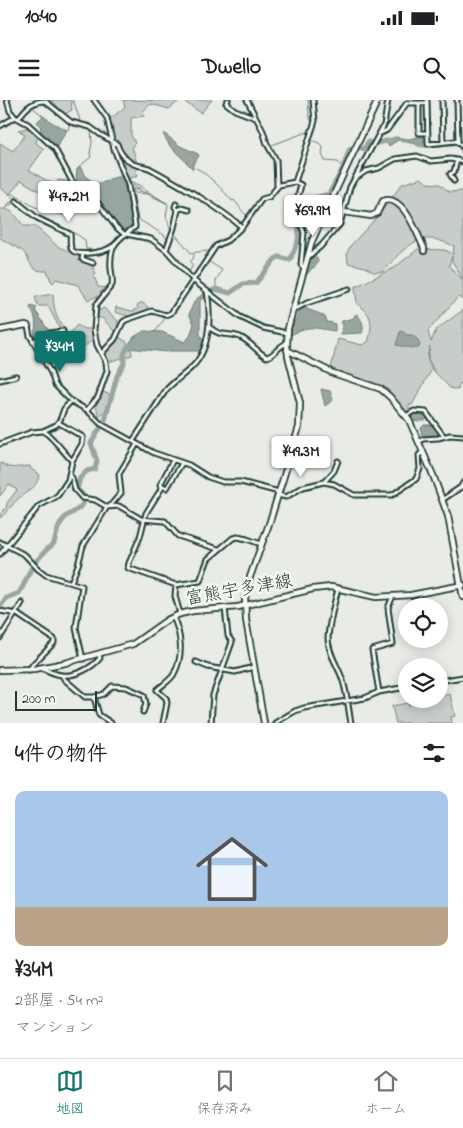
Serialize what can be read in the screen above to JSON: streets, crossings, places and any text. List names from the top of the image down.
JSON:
{
  "streets": {
    "main road": ["富熊宇多津線"]
  },
  "scale_bar": "200 m",
  "page": {
    "status": "10:40",
    "header": "Dwello",
    "price": [
      "¥47.2M",
      "¥69.9M",
      "¥34M",
      "¥49.3M"
    ],
    "scale": "200 m",
    "heading": "4件の物件",
    "list": [
      {
        "name": "¥34M",
        "note": "2部屋 · 54 m² · マンション"
      }
    ],
    "tabs": ["地図", "保存済み", "ホーム"]
  }
}
